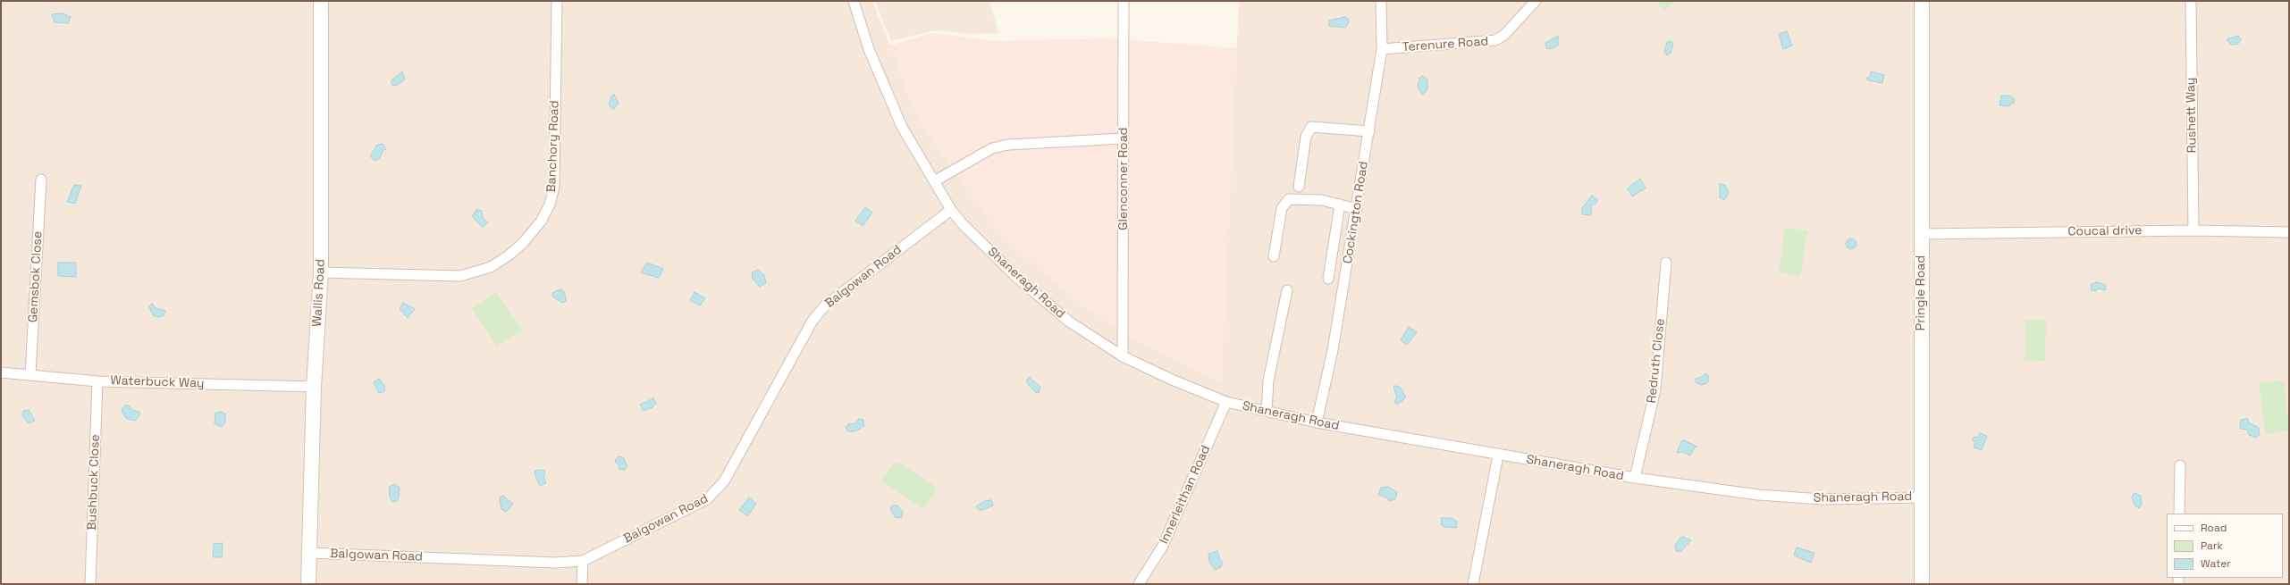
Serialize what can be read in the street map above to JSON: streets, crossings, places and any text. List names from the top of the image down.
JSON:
{
  "streets": {
    "street": [
      "Terenure Road",
      "Rushett Way",
      "Banchory Road",
      "Glenconner Road",
      "Cockington Road",
      "Coucal drive",
      "Gemsbok Close",
      "Balgowan Road",
      "Shaneragh Road",
      "Wallis Road",
      "Pringle Road",
      "Redruth Close",
      "Waterbuck Way",
      "Bushbuck Close",
      "Innerleithan Road"
    ]
  },
  "crossings": [
    ["Terenure Road", "Cockington Road"],
    ["Rushett Way", "Coucal drive"],
    ["Banchory Road", "Wallis Road"],
    ["Glenconner Road", "Shaneragh Road"],
    ["Cockington Road", "Shaneragh Road"],
    ["Coucal drive", "Pringle Road"],
    ["Gemsbok Close", "Waterbuck Way"],
    ["Balgowan Road", "Shaneragh Road"],
    ["Balgowan Road", "Wallis Road"],
    ["Shaneragh Road", "Pringle Road"],
    ["Shaneragh Road", "Redruth Close"],
    ["Shaneragh Road", "Innerleithan Road"],
    ["Wallis Road", "Waterbuck Way"],
    ["Waterbuck Way", "Bushbuck Close"]
  ],
  "legend": ["Road", "Park", "Water"]
}
